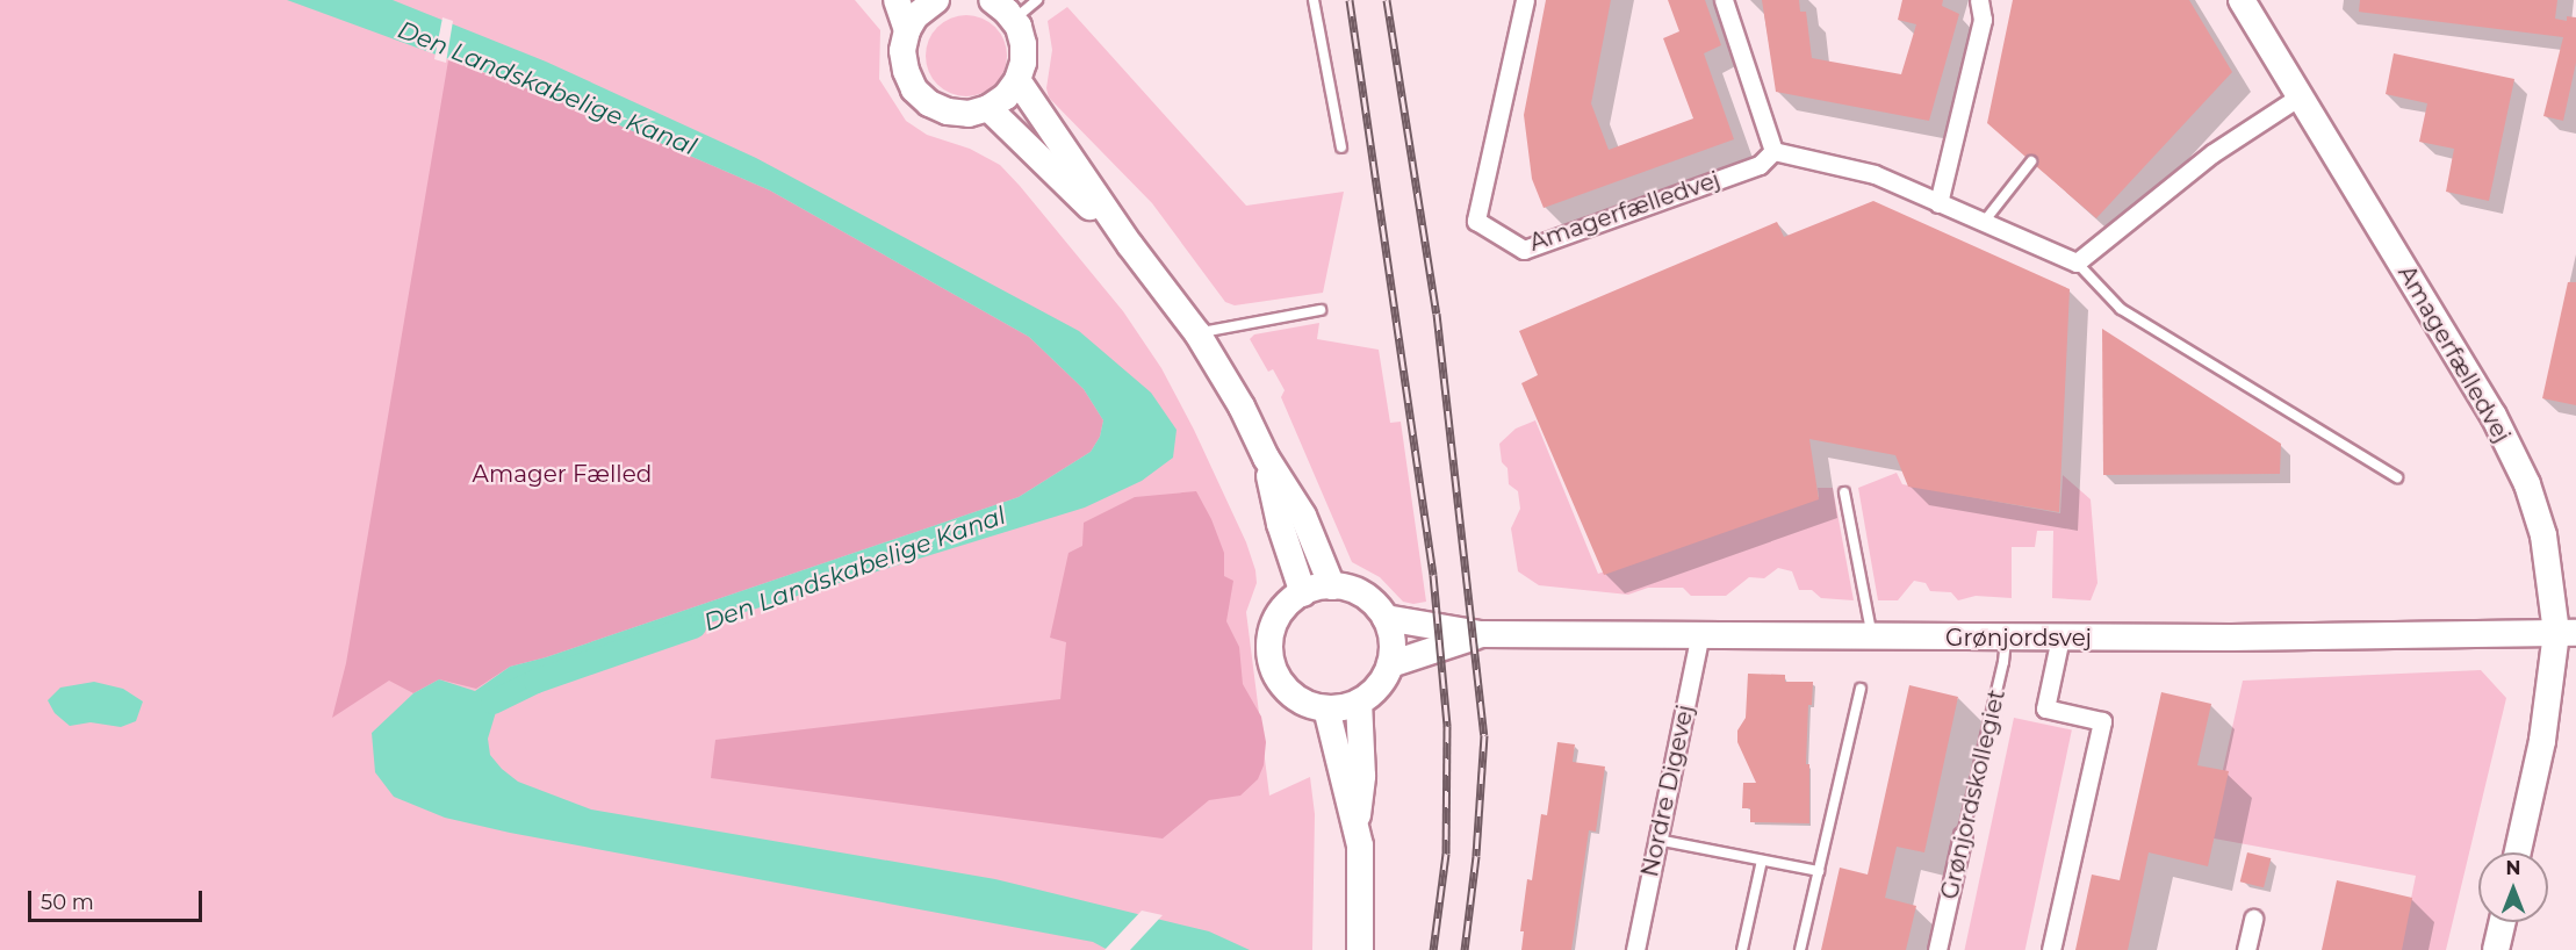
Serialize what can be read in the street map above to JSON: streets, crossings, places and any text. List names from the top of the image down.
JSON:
{
  "streets": {
    "street": [
      "Amagerfælledvej",
      "Grønjordsvej",
      "Nordre Digevej",
      "Grønjordskollegiet"
    ]
  },
  "crossings": [
    ["Amagerfælledvej", "Grønjordsvej"],
    ["Grønjordsvej", "Nordre Digevej"],
    ["Grønjordsvej", "Grønjordskollegiet"]
  ],
  "water": ["Den Landskabelige Kanal"],
  "parks": ["Amager Fælled"],
  "scale_bar": "50 m",
  "north": "top"
}
